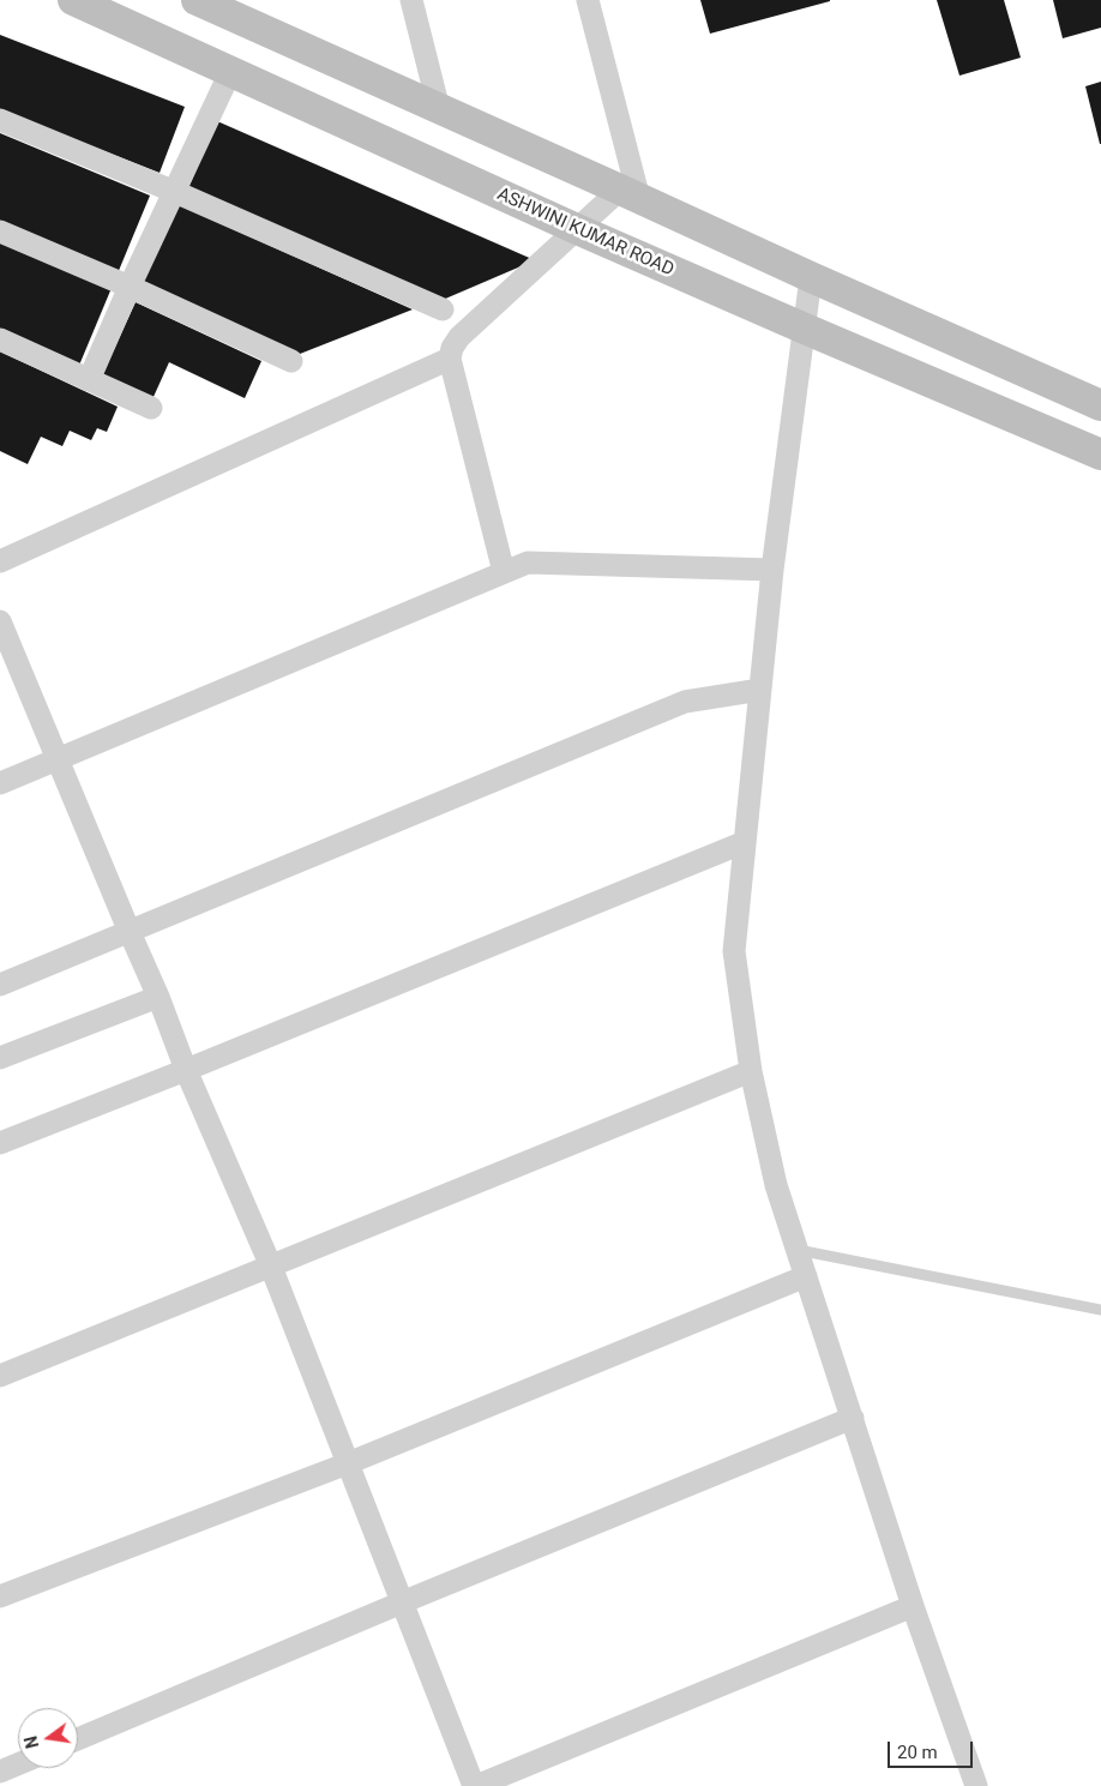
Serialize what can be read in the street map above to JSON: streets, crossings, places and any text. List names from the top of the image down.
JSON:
{
  "streets": {
    "main road": ["ASHWINI KUMAR ROAD"]
  },
  "scale_bar": "20 m",
  "north": "left"
}
